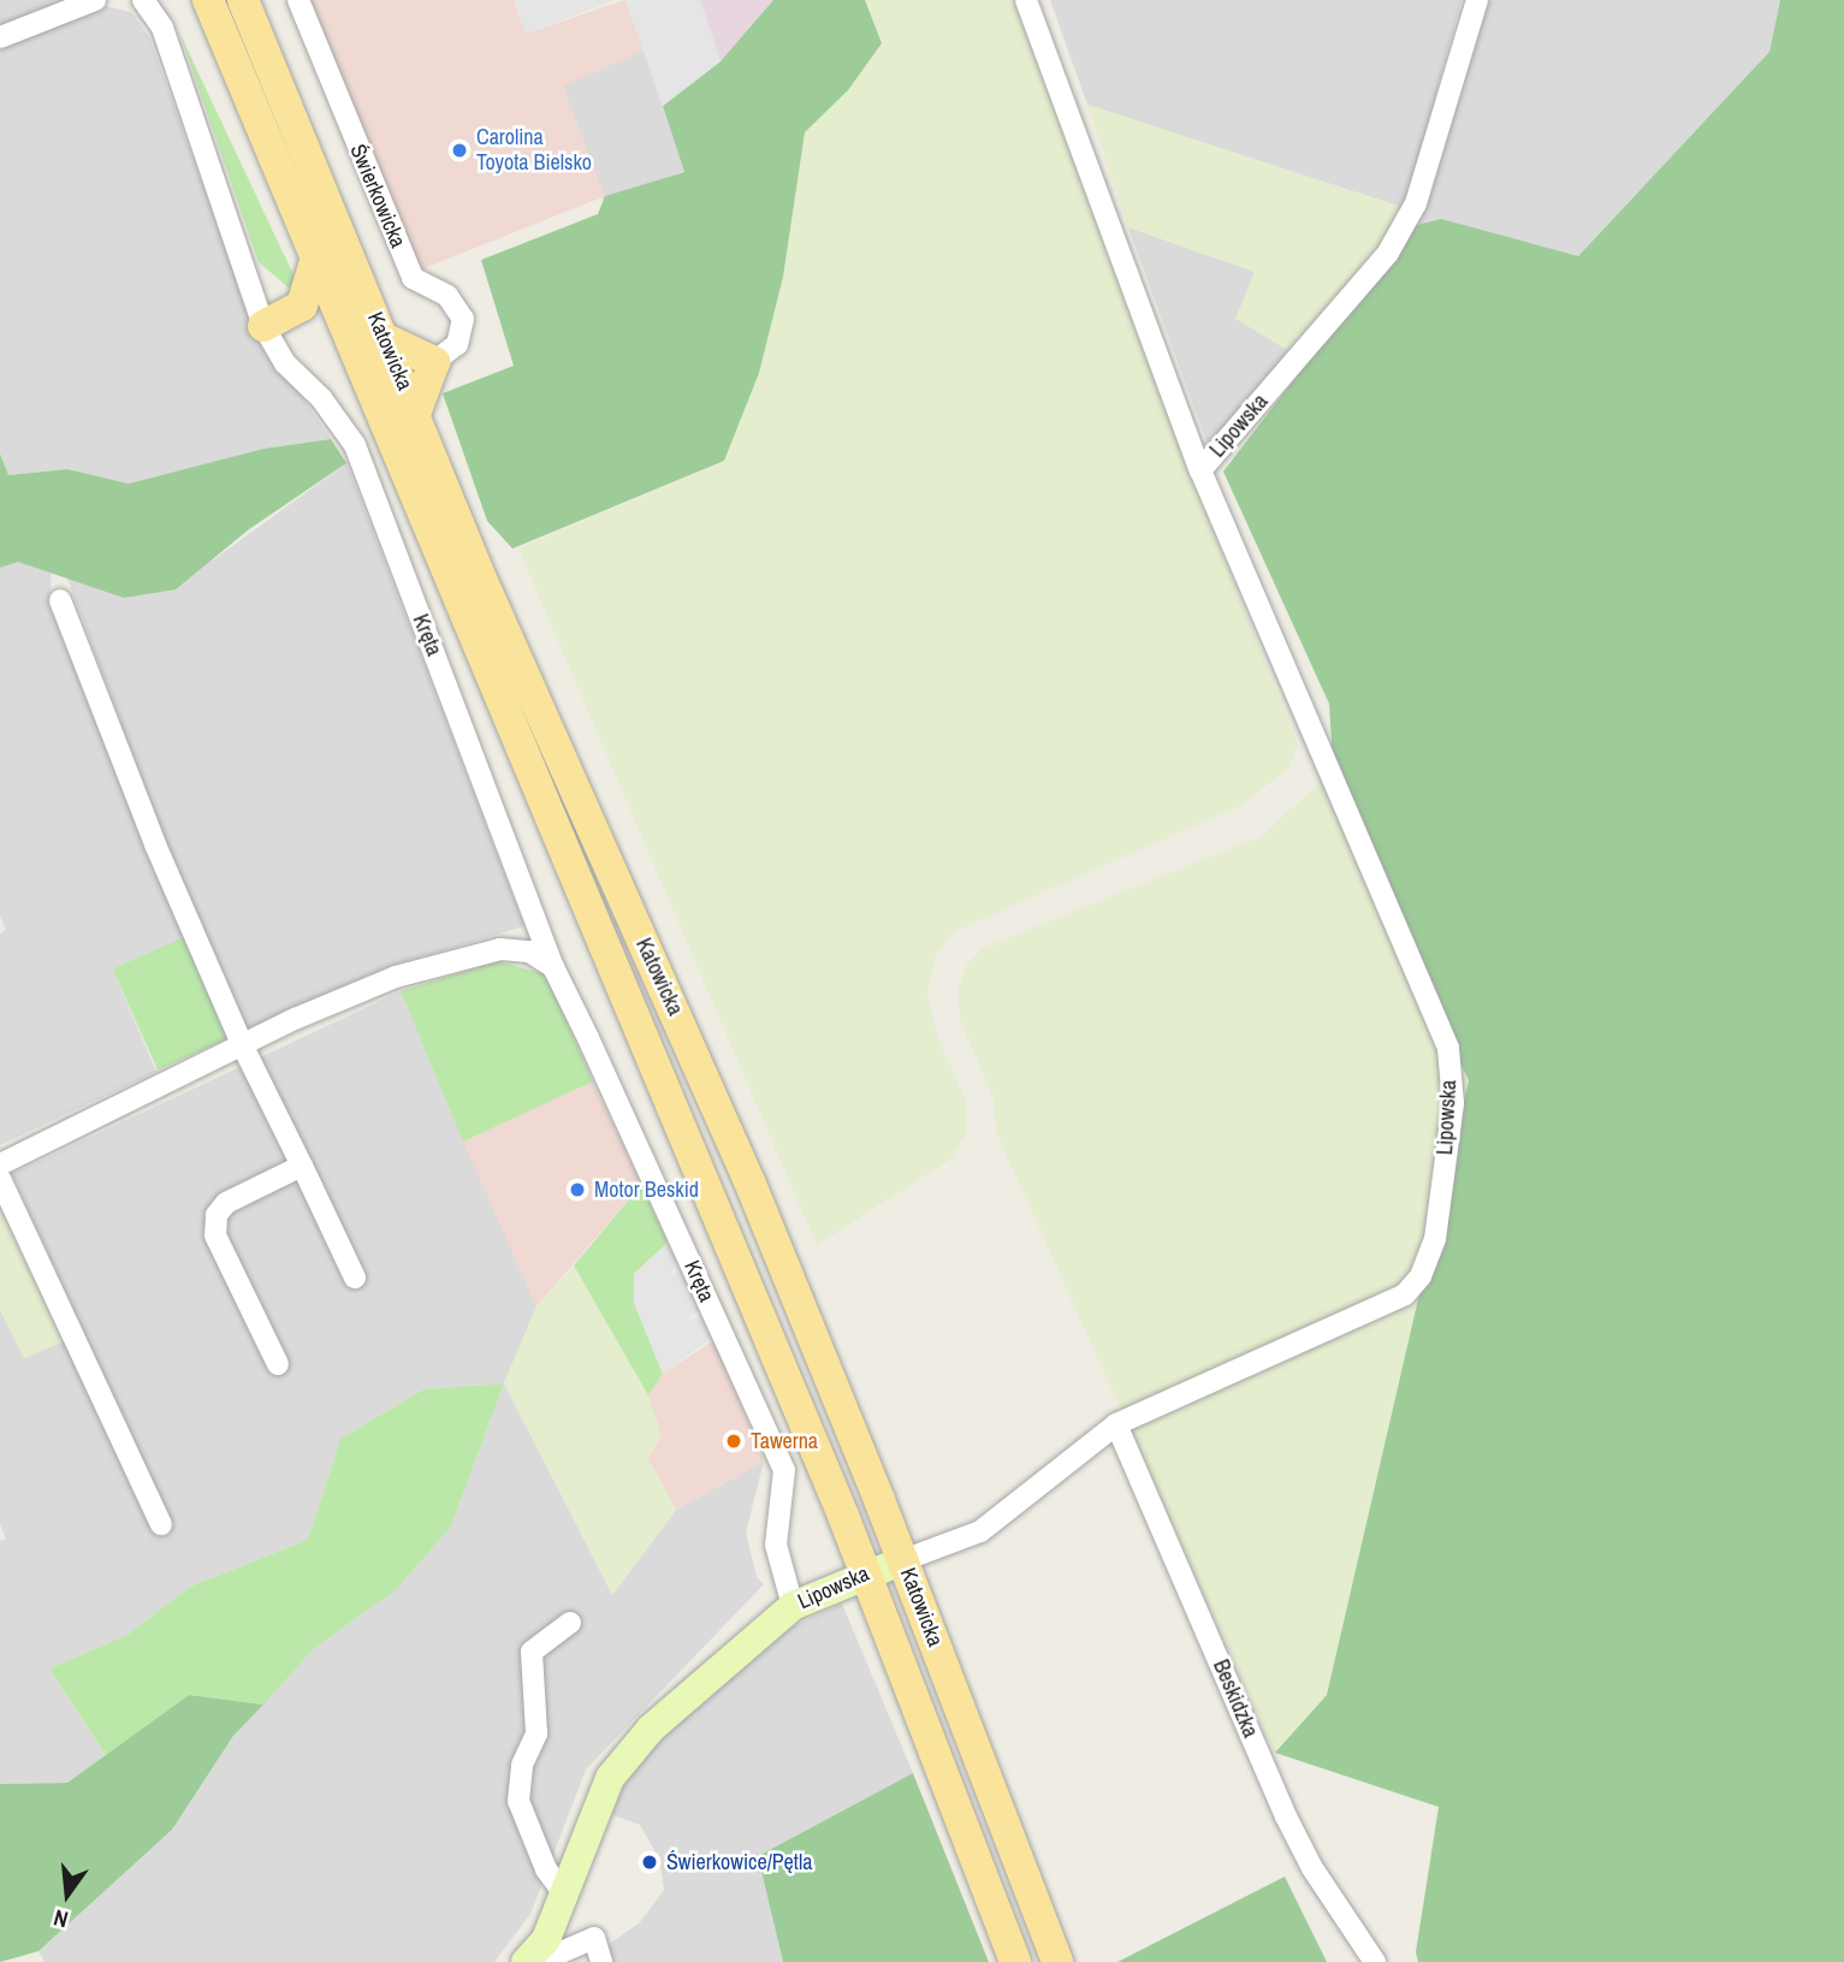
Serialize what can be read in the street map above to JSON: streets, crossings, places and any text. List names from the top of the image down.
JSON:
{
  "streets": {
    "main road": ["Katowicka"],
    "street": [
      "Świerkowicka",
      "Lipowska",
      "Kręta",
      "Beskidzka"
    ]
  },
  "crossings": [
    ["Katowicka", "Lipowska"],
    ["Lipowska", "Kręta"],
    ["Lipowska", "Beskidzka"]
  ],
  "places": [
    "Carolina Toyota Bielsko",
    "Motor Beskid",
    "Tawerna",
    "Świerkowice/Pętla"
  ],
  "north": "bottom"
}
